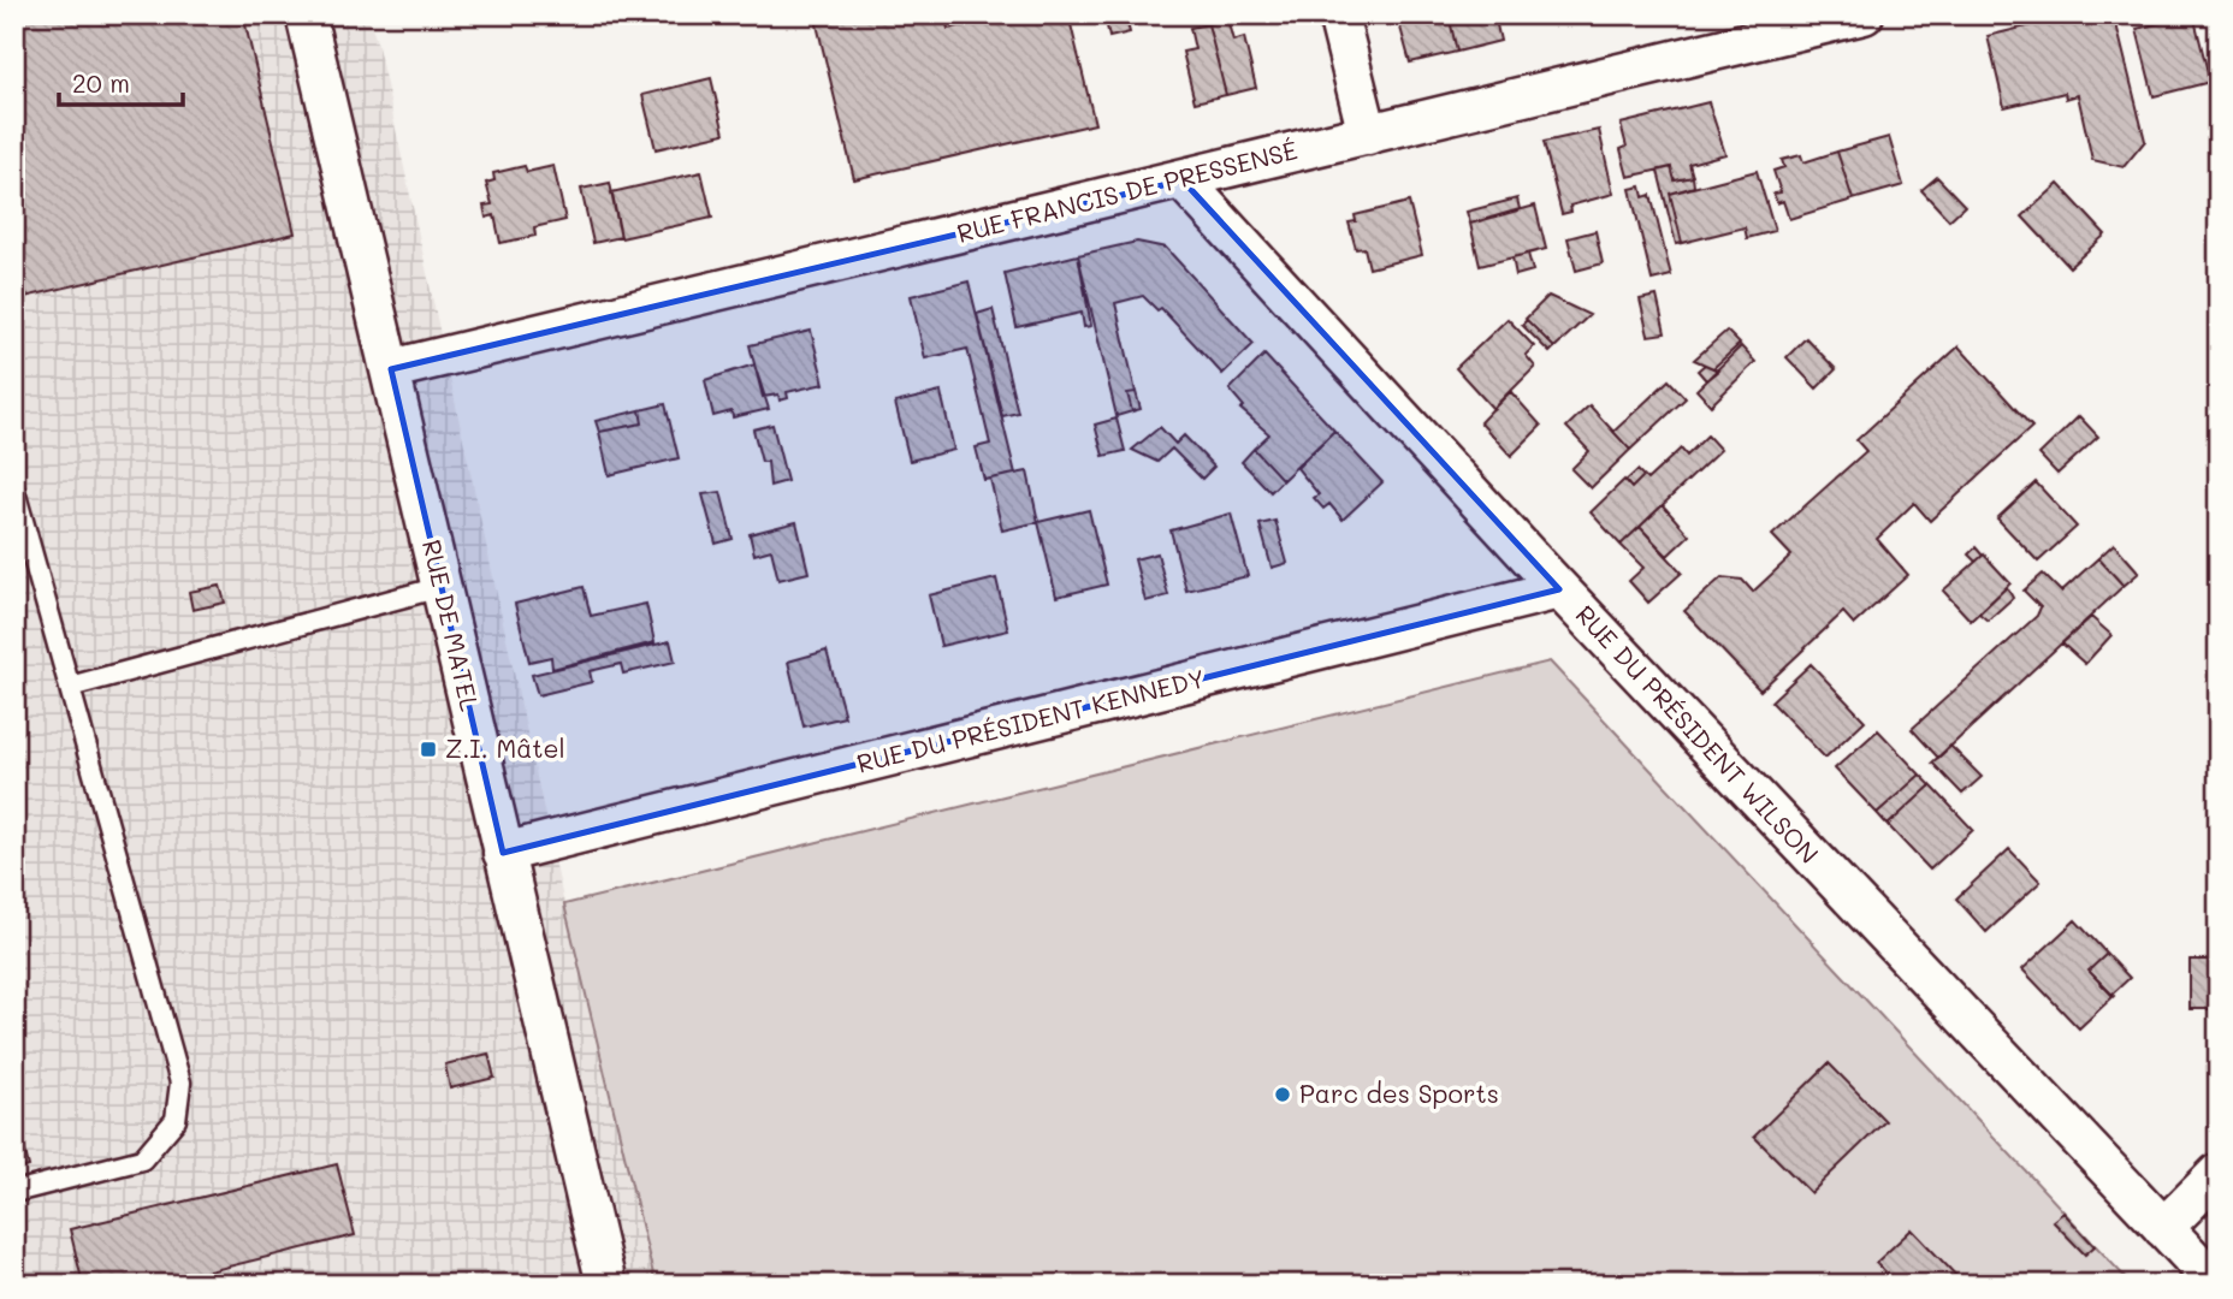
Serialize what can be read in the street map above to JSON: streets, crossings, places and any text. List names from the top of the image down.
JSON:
{
  "streets": {
    "street": [
      "RUE FRANCIS DE PRESSENSÉ",
      "RUE DE MATEL",
      "RUE DU PRÉSIDENT KENNEDY",
      "RUE DU PRÉSIDENT WILSON"
    ]
  },
  "crossings": [
    ["RUE FRANCIS DE PRESSENSÉ", "RUE DE MATEL"],
    ["RUE FRANCIS DE PRESSENSÉ", "RUE DU PRÉSIDENT WILSON"],
    ["RUE DE MATEL", "RUE DU PRÉSIDENT KENNEDY"],
    ["RUE DU PRÉSIDENT KENNEDY", "RUE DU PRÉSIDENT WILSON"]
  ],
  "places": {
    "transit": ["Z.I. Mâtel"],
    "other": ["Parc des Sports"]
  },
  "scale_bar": "20 m"
}
